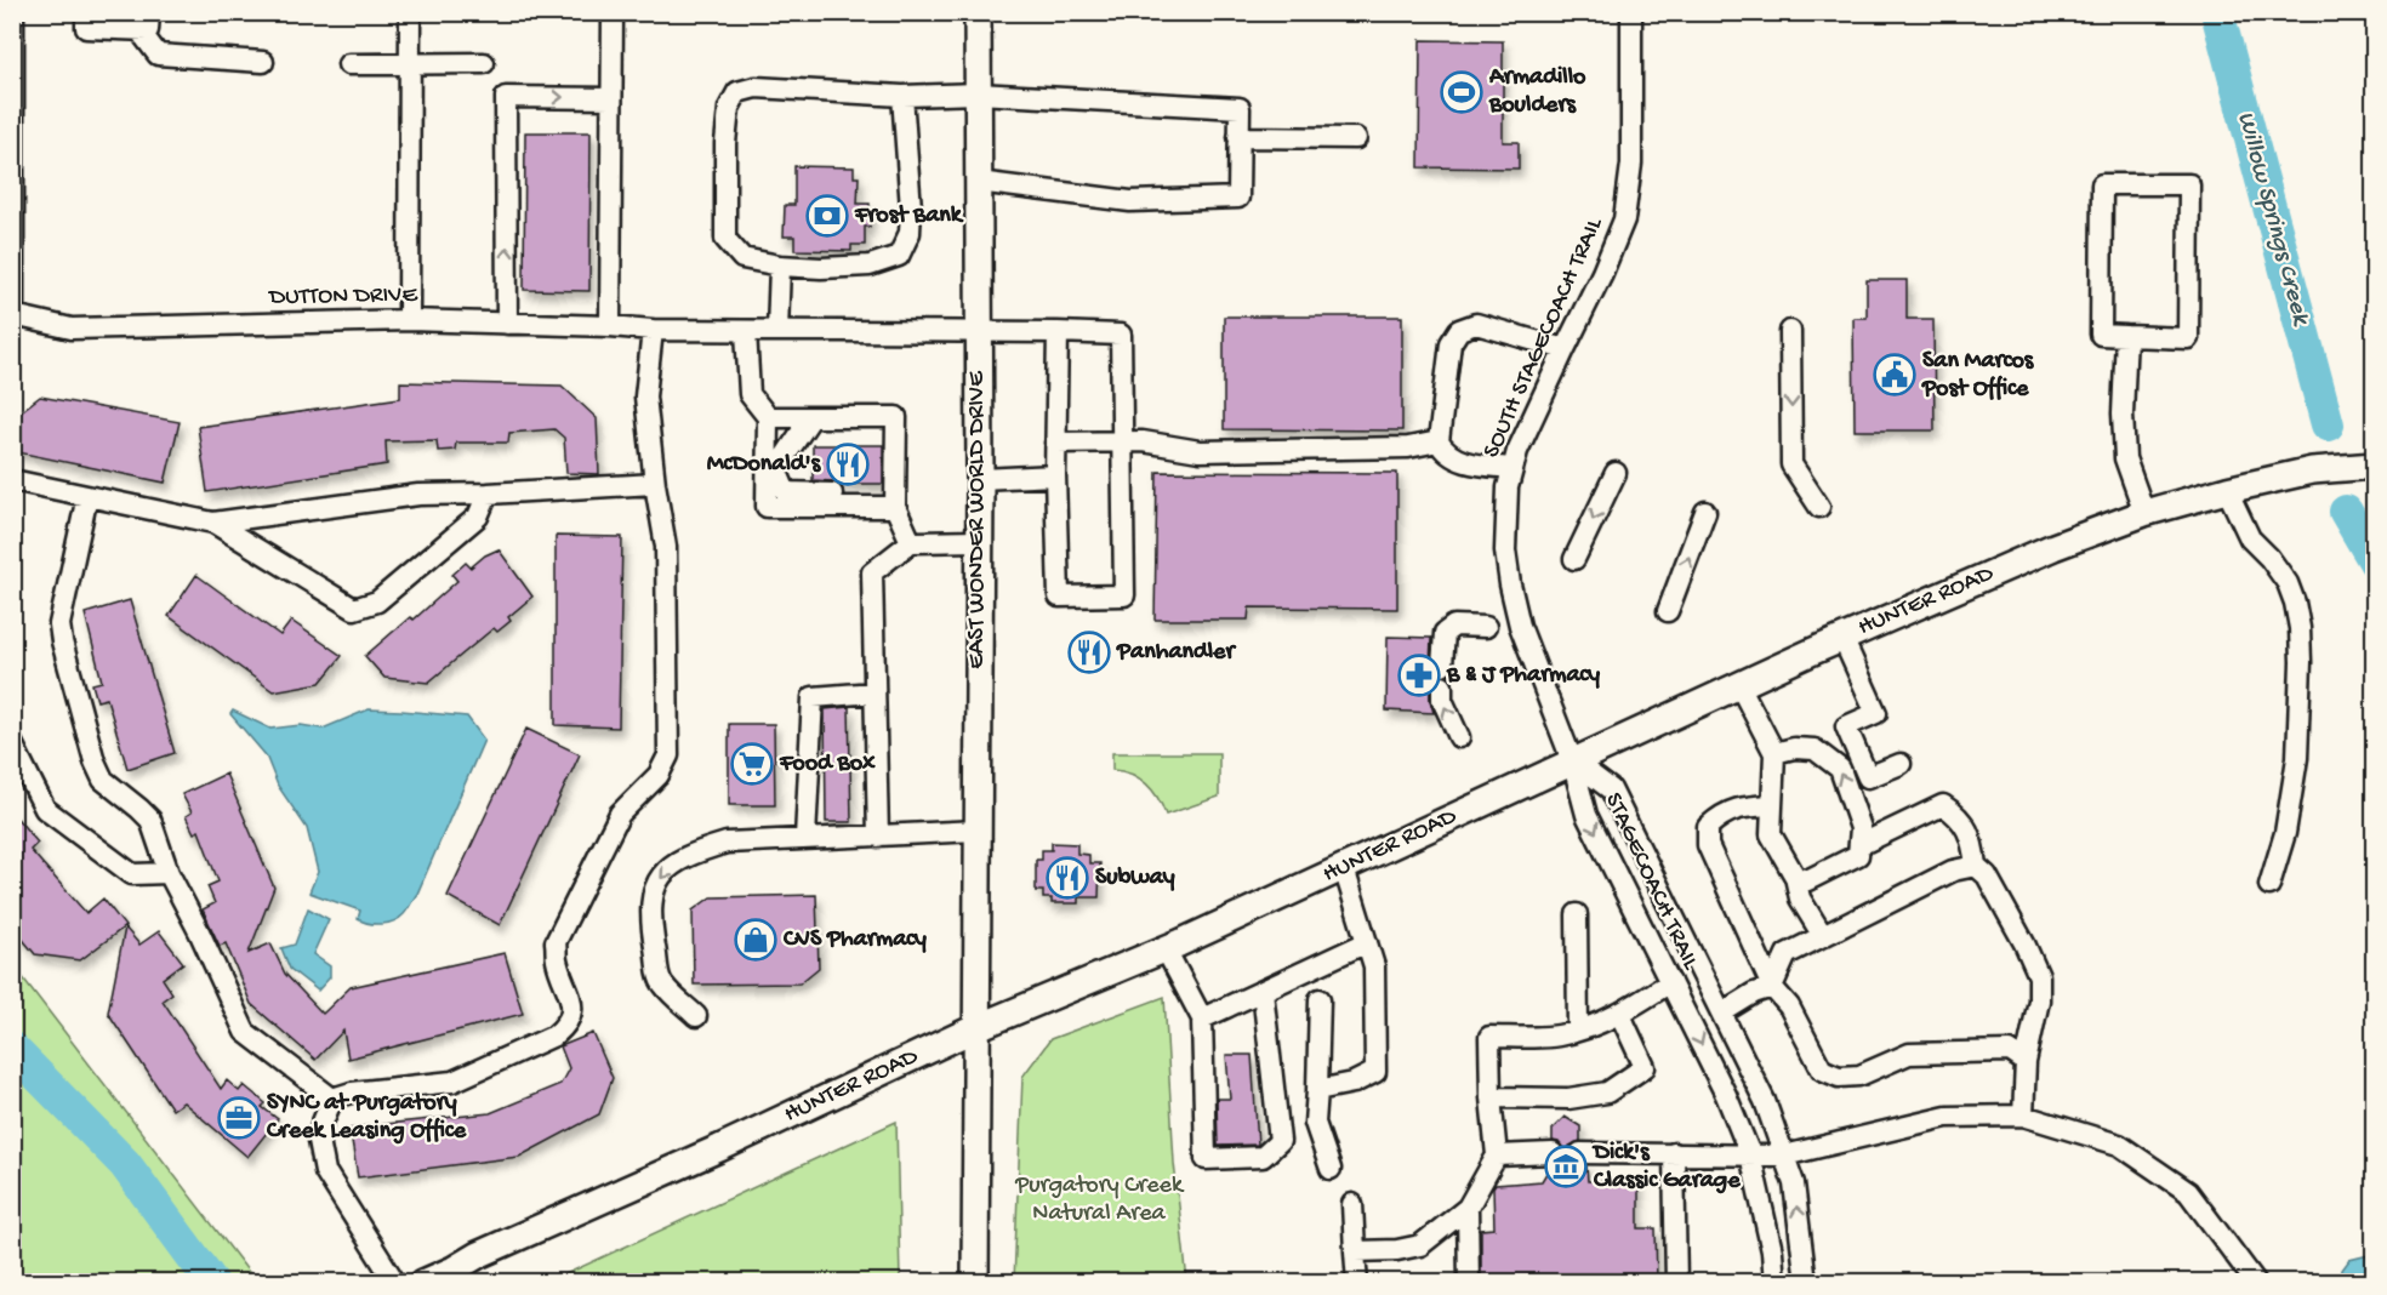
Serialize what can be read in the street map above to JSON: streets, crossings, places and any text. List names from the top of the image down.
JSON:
{
  "streets": {
    "main road": ["EAST WONDER WORLD DRIVE", "HUNTER ROAD"],
    "street": ["DUTTON DRIVE", "SOUTH STAGECOACH TRAIL", "STAGECOACH TRAIL"]
  },
  "crossings": [
    ["DUTTON DRIVE", "EAST WONDER WORLD DRIVE"],
    ["SOUTH STAGECOACH TRAIL", "HUNTER ROAD"],
    ["SOUTH STAGECOACH TRAIL", "STAGECOACH TRAIL"],
    ["EAST WONDER WORLD DRIVE", "HUNTER ROAD"],
    ["HUNTER ROAD", "STAGECOACH TRAIL"]
  ],
  "water": ["Willow Springs Creek"],
  "parks": ["Purgatory Creek Natural Area"],
  "places": {
    "sports": ["Armadillo Boulders"],
    "bank": ["Frost Bank"],
    "public building": ["San Marcos Post Office"],
    "restaurant": ["McDonald's", "Panhandler", "Subway"],
    "pharmacy": ["B & J Pharmacy"],
    "supermarket": ["Food Box"],
    "shop": ["CVS Pharmacy"],
    "office": ["SYNC at Purgatory Creek Leasing Office"],
    "museum": ["Dick's Classic Garage"]
  }
}
